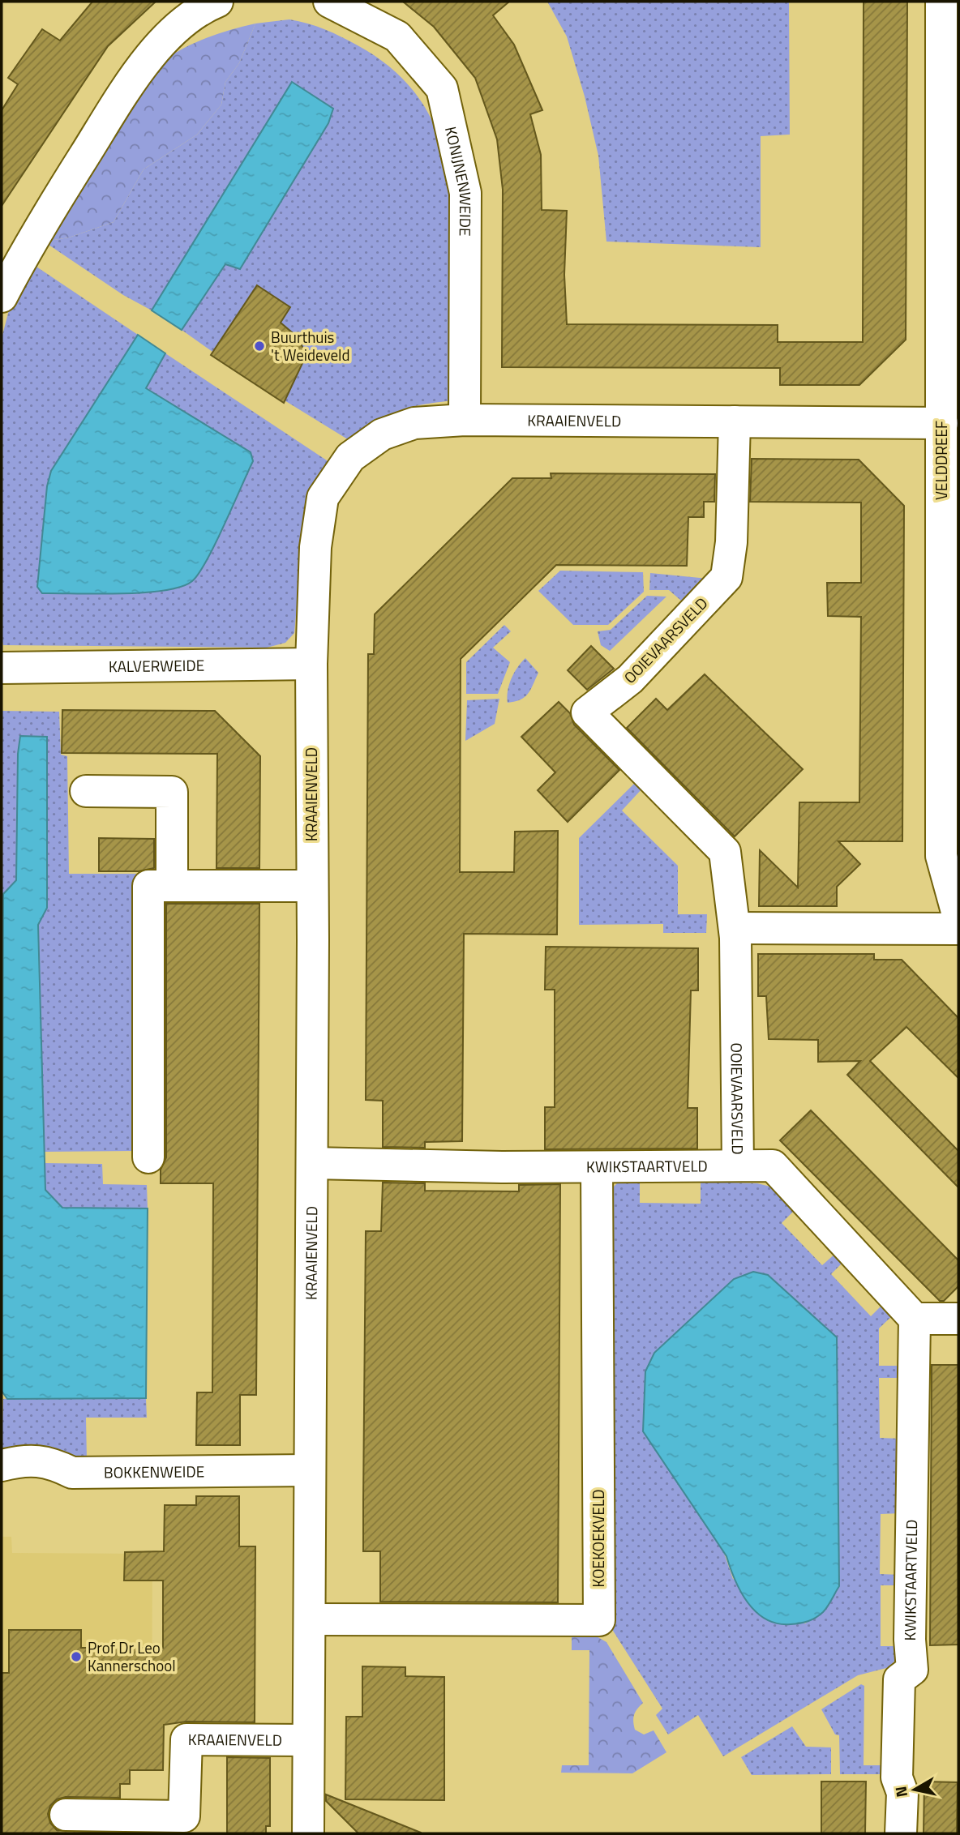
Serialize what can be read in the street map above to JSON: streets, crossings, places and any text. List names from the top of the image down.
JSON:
{
  "streets": {
    "street": [
      "KONIJNENWEIDE",
      "KRAAIENVELD",
      "VELDDREEF",
      "OOIEVAARSVELD",
      "KALVERWEIDE",
      "KWIKSTAARTVELD",
      "BOKKENWEIDE",
      "KOEKOEKVELD"
    ]
  },
  "crossings": [
    ["KONIJNENWEIDE", "KRAAIENVELD"],
    ["KRAAIENVELD", "VELDDREEF"],
    ["KRAAIENVELD", "OOIEVAARSVELD"],
    ["KRAAIENVELD", "KALVERWEIDE"],
    ["KRAAIENVELD", "KWIKSTAARTVELD"],
    ["KRAAIENVELD", "BOKKENWEIDE"],
    ["KRAAIENVELD", "KOEKOEKVELD"],
    ["OOIEVAARSVELD", "KWIKSTAARTVELD"],
    ["KWIKSTAARTVELD", "KOEKOEKVELD"]
  ],
  "places": ["Buurthuis 't Weideveld", "Prof Dr Leo Kannerschool"],
  "north": "left"
}
